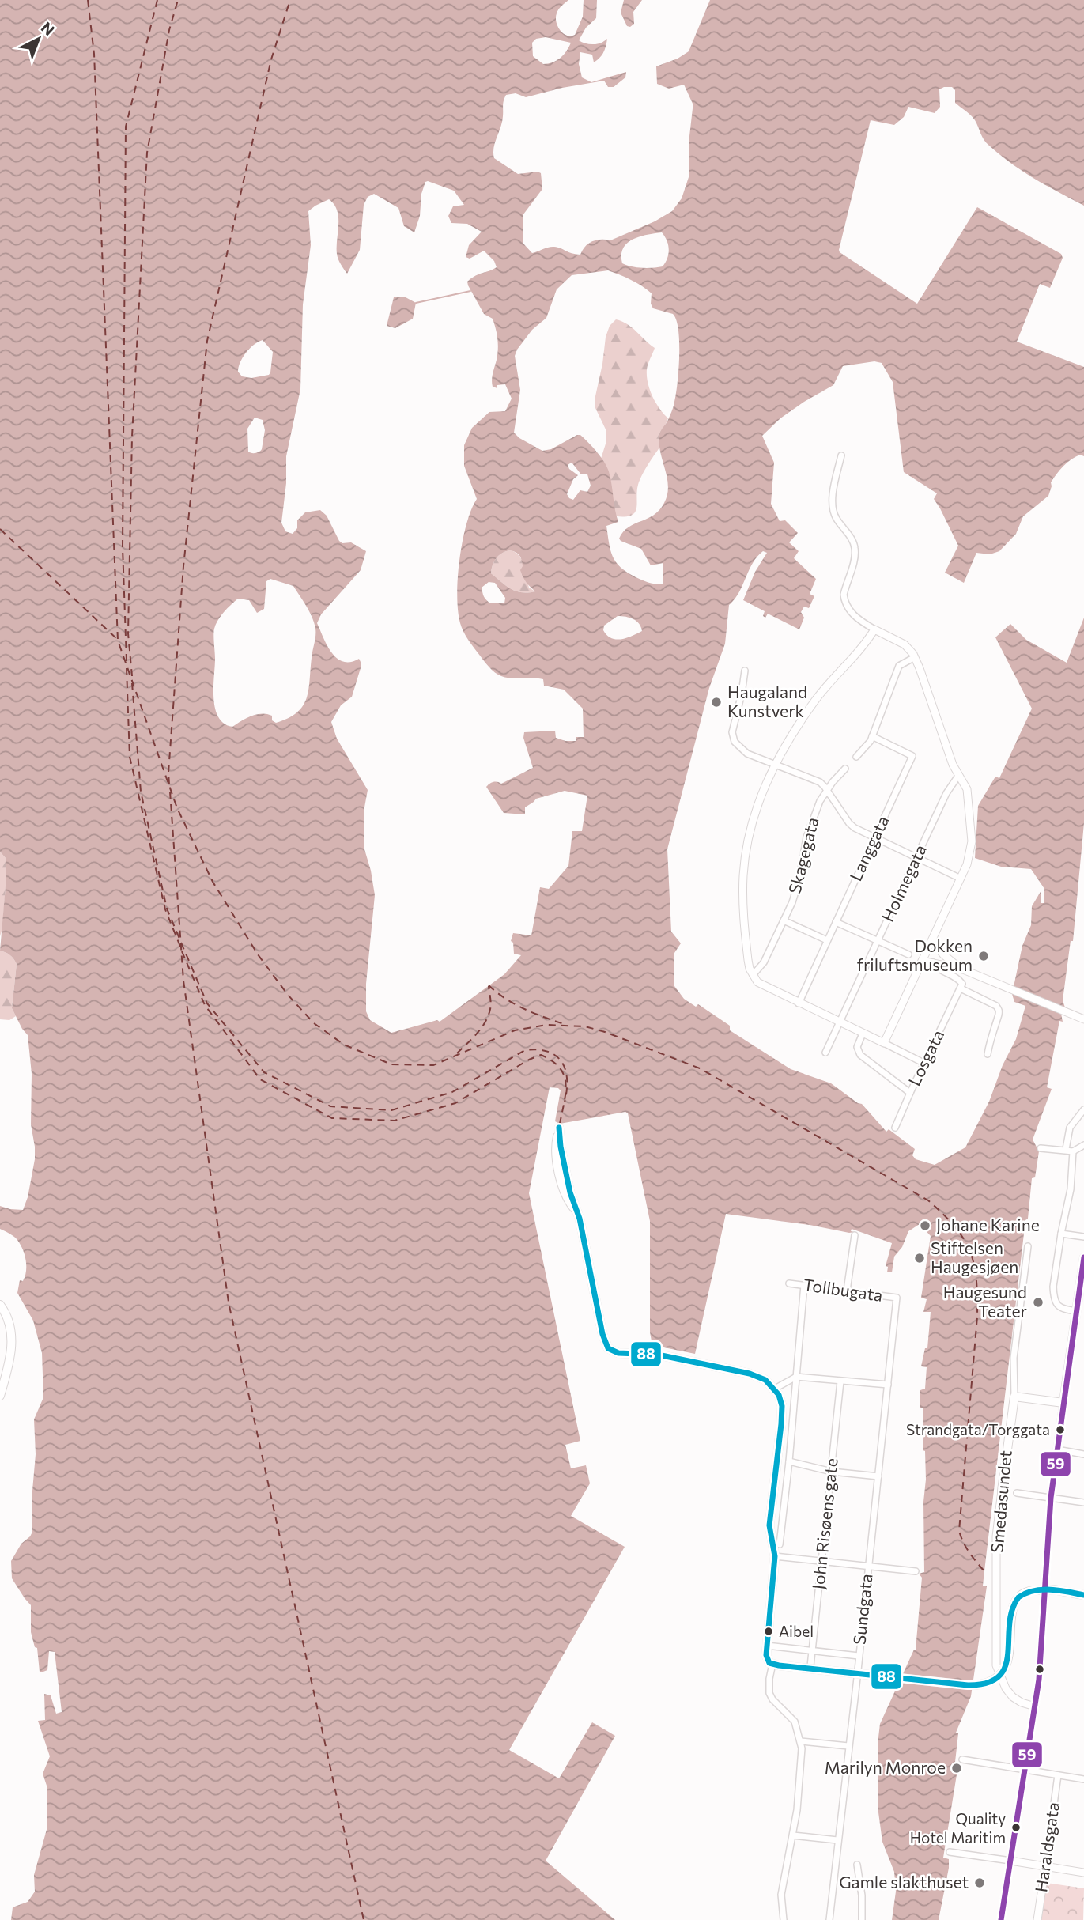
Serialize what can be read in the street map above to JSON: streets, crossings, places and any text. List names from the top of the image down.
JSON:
{
  "streets": {
    "main road": ["Smedasundet"],
    "street": [
      "Langgata",
      "Skagegata",
      "Holmegata",
      "Losgata",
      "Tollbugata",
      "John Risøens gate",
      "Sundgata",
      "Haraldsgata"
    ]
  },
  "crossings": [
    ["Tollbugata", "Sundgata"]
  ],
  "places": [
    "Haugaland Kunstverk",
    "Dokken friluftsmuseum",
    "Johane Karine",
    "Stiftelsen Haugesjøen",
    "Haugesund Teater",
    "Strandgata/Torggata",
    "Aibel",
    "Marilyn Monroe",
    "Quality Hotel Maritim",
    "Gamle slakthuset"
  ],
  "lines": ["transit line 88", "transit line 59"],
  "north": "top right"
}
